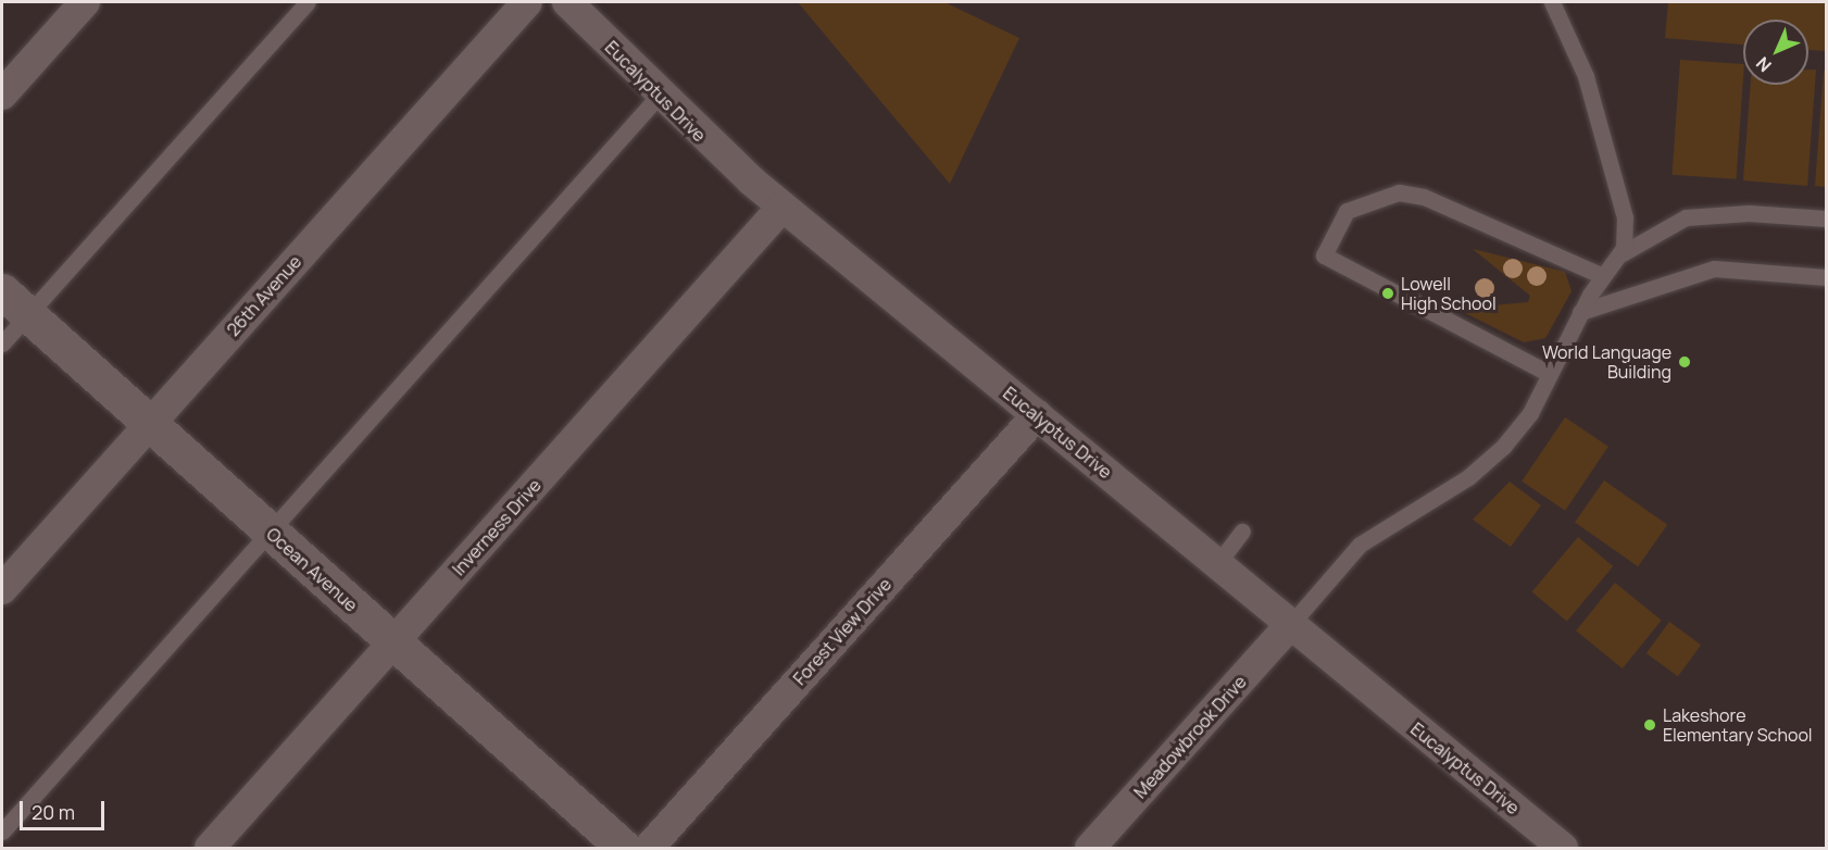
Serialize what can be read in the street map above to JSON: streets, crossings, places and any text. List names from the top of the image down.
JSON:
{
  "streets": {
    "street": [
      "Eucalyptus Drive",
      "26th Avenue",
      "Inverness Drive",
      "Ocean Avenue",
      "Forest View Drive",
      "Meadowbrook Drive"
    ]
  },
  "crossings": [
    ["Eucalyptus Drive", "Inverness Drive"],
    ["Eucalyptus Drive", "Forest View Drive"],
    ["Eucalyptus Drive", "Meadowbrook Drive"],
    ["26th Avenue", "Ocean Avenue"],
    ["Inverness Drive", "Ocean Avenue"]
  ],
  "places": ["Lowell High School", "World Language Building", "Lakeshore Elementary School"],
  "scale_bar": "20 m",
  "north": "bottom left"
}
